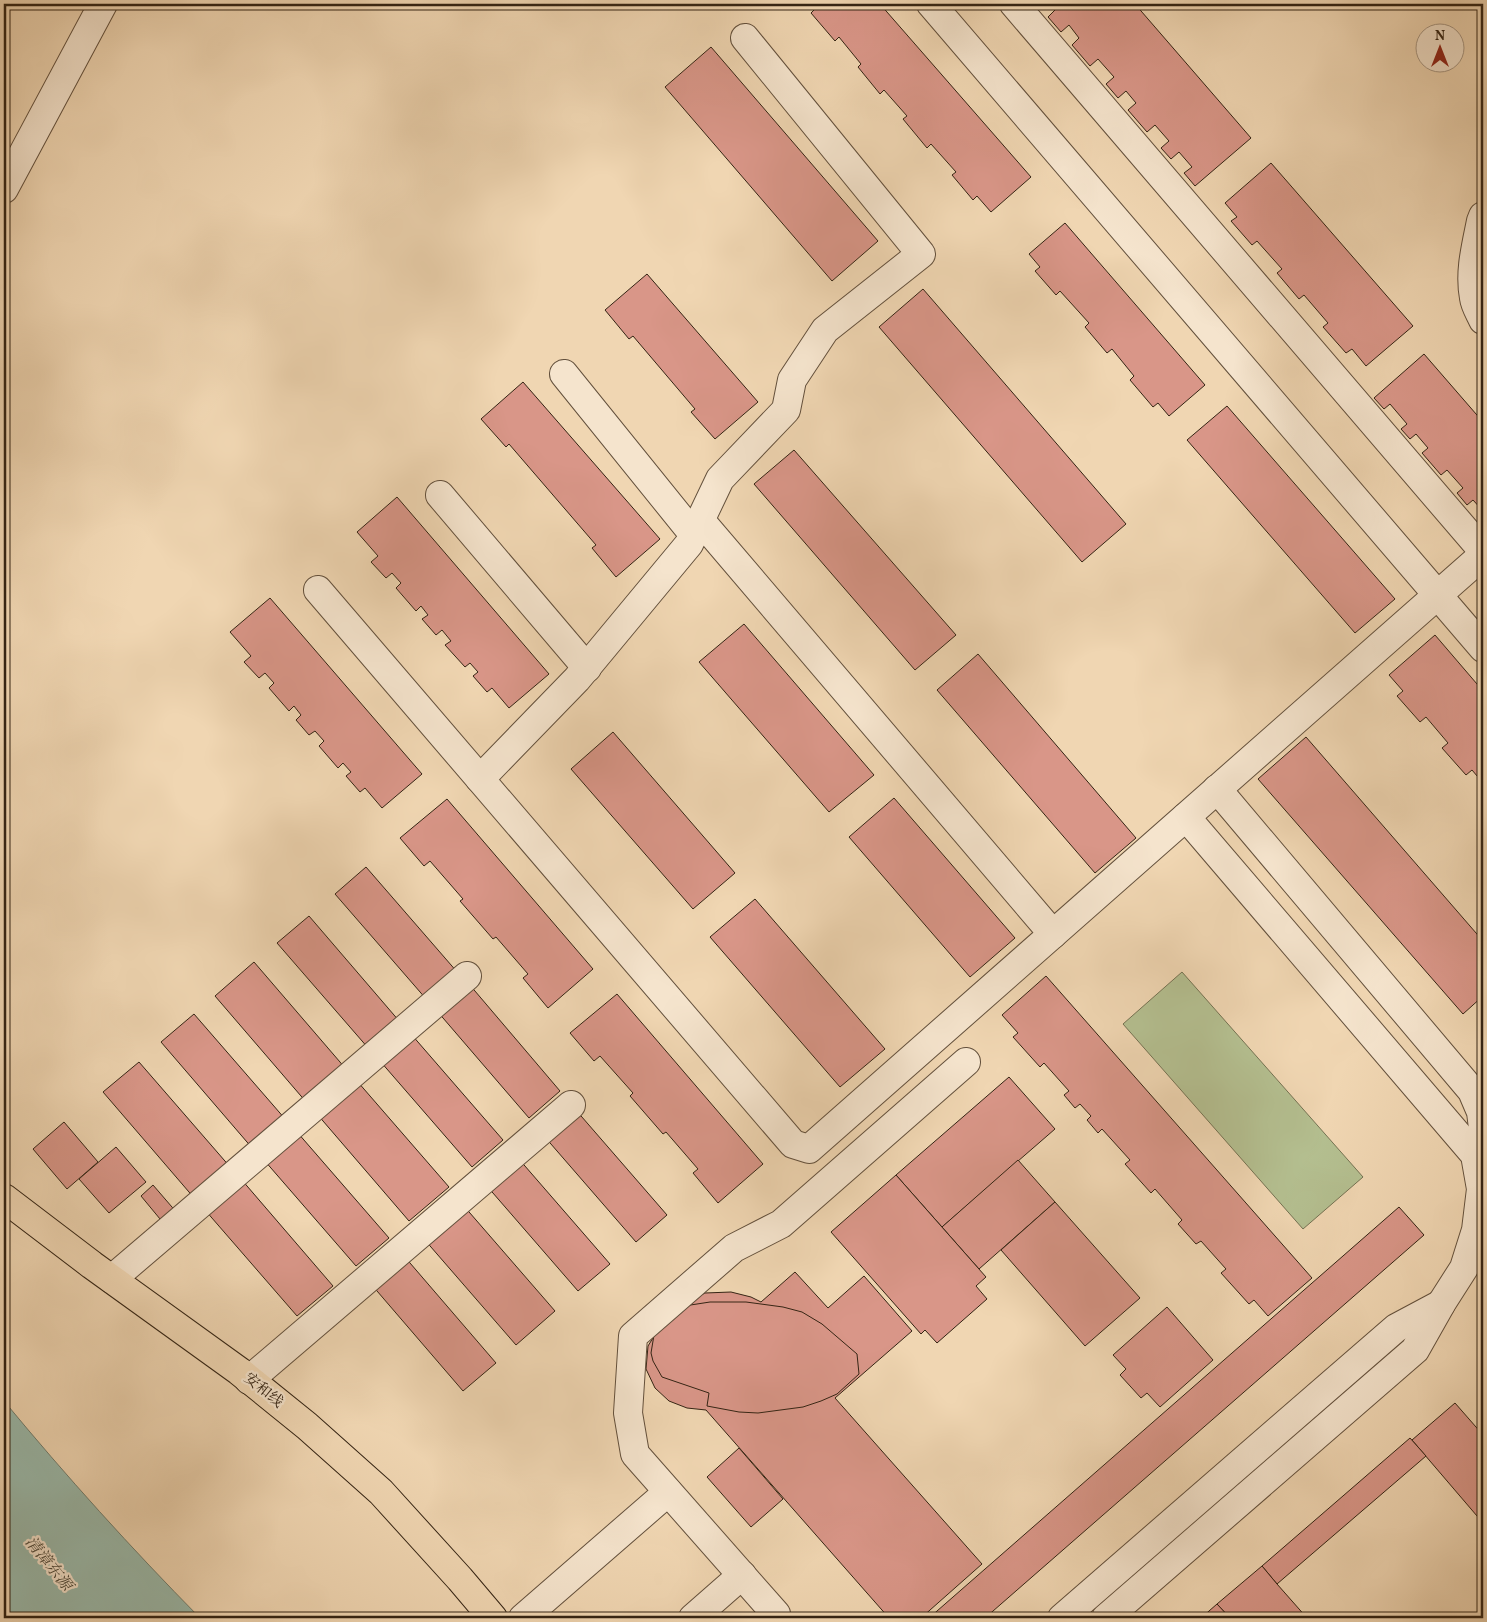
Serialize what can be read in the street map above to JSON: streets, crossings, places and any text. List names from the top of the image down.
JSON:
{
  "streets": {
    "main road": ["安和线"]
  },
  "water": ["清漳东源"],
  "north": "top"
}
